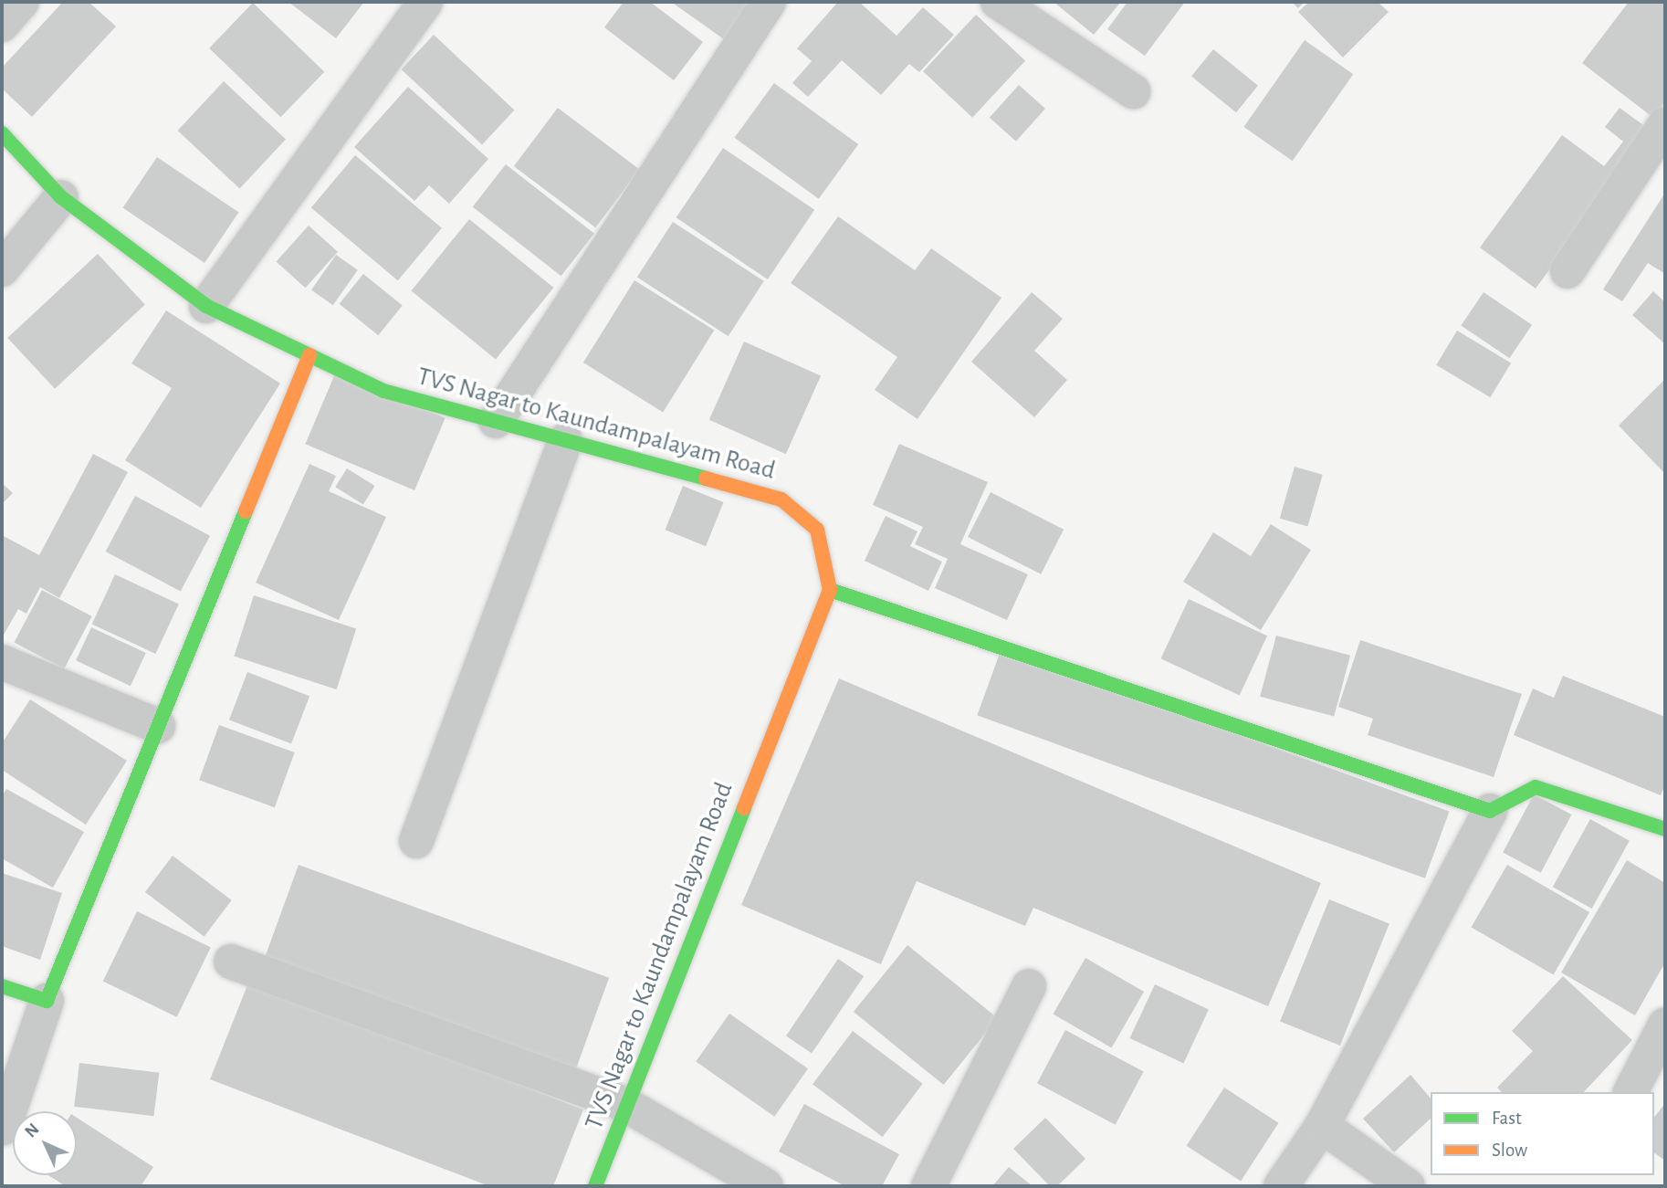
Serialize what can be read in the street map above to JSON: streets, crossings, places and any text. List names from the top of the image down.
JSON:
{
  "streets": {
    "street": ["TVS Nagar to Kaundampalayam Road"]
  },
  "legend": ["Fast", "Slow"],
  "north": "top left"
}
